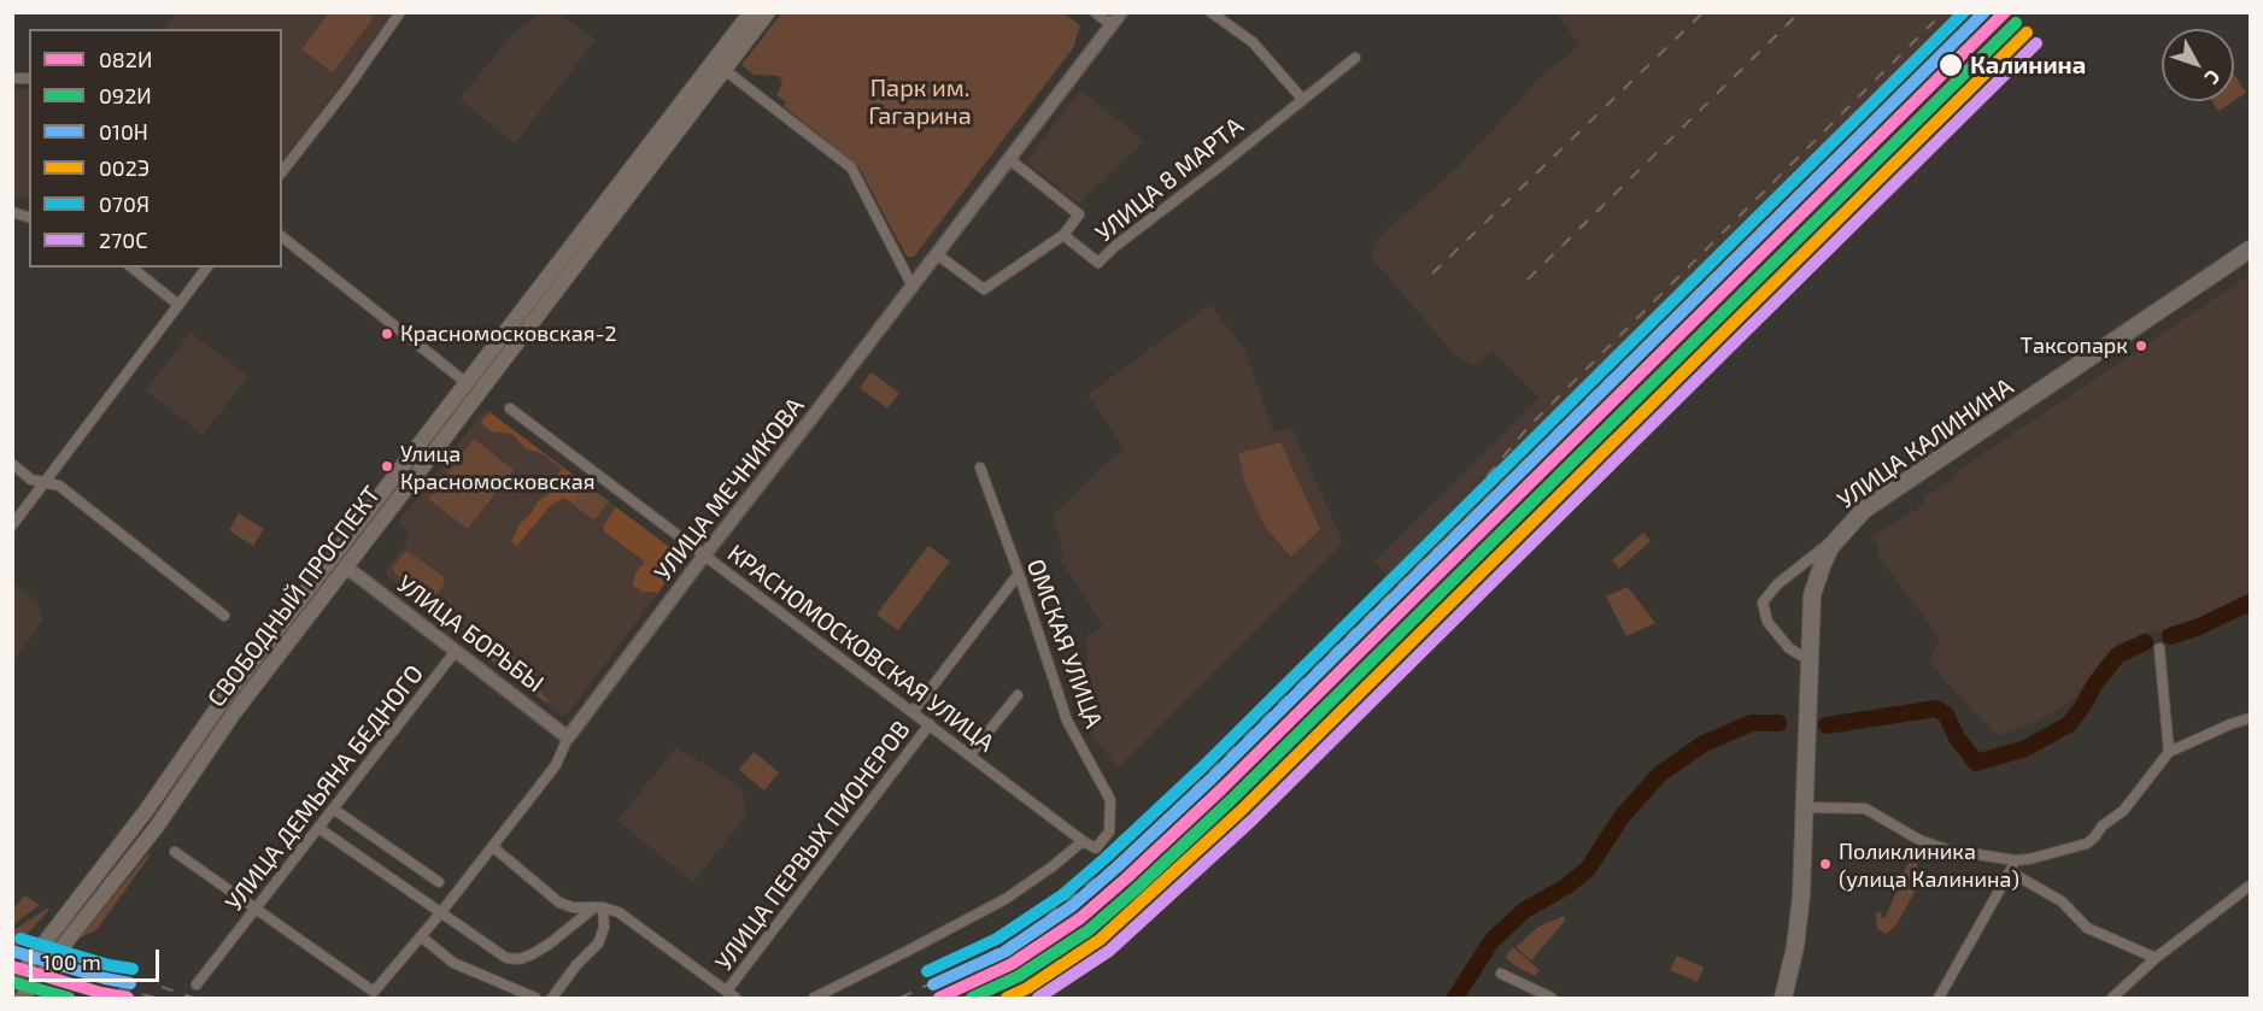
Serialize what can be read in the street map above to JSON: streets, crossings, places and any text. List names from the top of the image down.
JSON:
{
  "streets": {
    "main road": ["УЛИЦА КАЛИНИНА", "СВОБОДНЫЙ ПРОСПЕКТ"],
    "street": [
      "УЛИЦА 8 МАРТА",
      "УЛИЦА МЕЧНИКОВА",
      "УЛИЦА БОРЬБЫ",
      "ОМСКАЯ УЛИЦА",
      "КРАСНОМОСКОВСКАЯ УЛИЦА",
      "УЛИЦА ДЕМЬЯНА БЕДНОГО",
      "УЛИЦА ПЕРВЫХ ПИОНЕРОВ"
    ]
  },
  "crossings": [
    ["УЛИЦА 8 МАРТА", "УЛИЦА МЕЧНИКОВА"],
    ["УЛИЦА МЕЧНИКОВА", "УЛИЦА БОРЬБЫ"],
    ["УЛИЦА МЕЧНИКОВА", "КРАСНОМОСКОВСКАЯ УЛИЦА"],
    ["УЛИЦА МЕЧНИКОВА", "УЛИЦА ДЕМЬЯНА БЕДНОГО"],
    ["СВОБОДНЫЙ ПРОСПЕКТ", "УЛИЦА БОРЬБЫ"],
    ["УЛИЦА БОРЬБЫ", "УЛИЦА ДЕМЬЯНА БЕДНОГО"],
    ["ОМСКАЯ УЛИЦА", "КРАСНОМОСКОВСКАЯ УЛИЦА"],
    ["ОМСКАЯ УЛИЦА", "УЛИЦА ПЕРВЫХ ПИОНЕРОВ"],
    ["КРАСНОМОСКОВСКАЯ УЛИЦА", "УЛИЦА ПЕРВЫХ ПИОНЕРОВ"]
  ],
  "parks": ["Парк им. Гагарина"],
  "places": [
    "Калинина",
    "Красномосковская-2",
    "Таксопарк",
    "Улица Красномосковская",
    "Поликлиника (улица Калинина)"
  ],
  "lines": [
    "transit line 082И",
    "transit line 010Н",
    "transit line 070Я",
    "transit line 092И",
    "transit line 002Э",
    "transit line 270С"
  ],
  "legend": [
    "082И",
    "092И",
    "010Н",
    "002Э",
    "070Я",
    "270С"
  ],
  "scale_bar": "100 m",
  "north": "bottom right"
}
